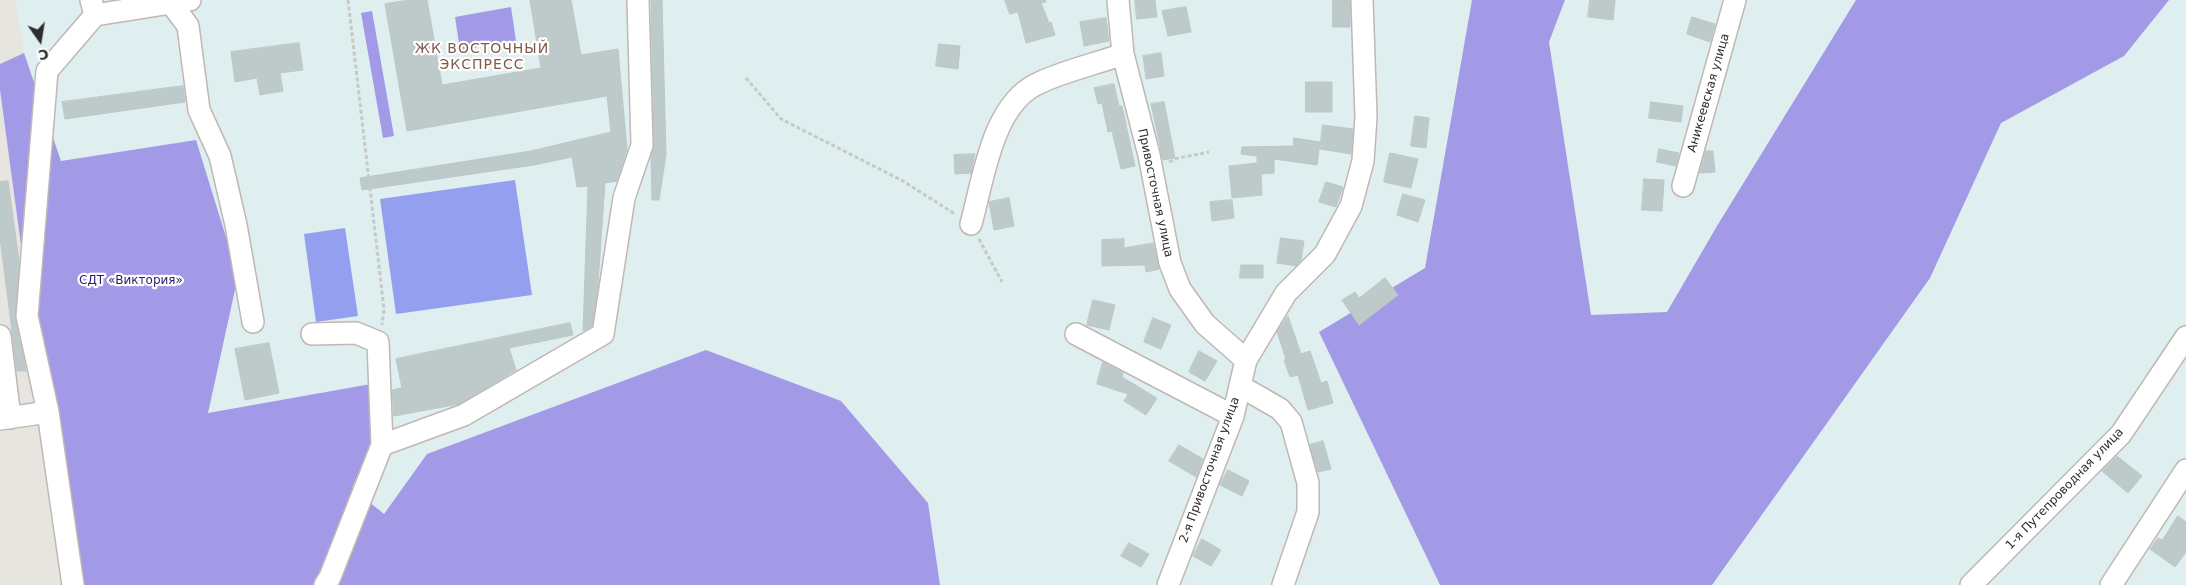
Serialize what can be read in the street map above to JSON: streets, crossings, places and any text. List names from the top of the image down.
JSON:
{
  "streets": {
    "street": [
      "Аникеевская улица",
      "Привосточная улица",
      "2-я Привосточная улица",
      "1-я Путепроводная улица"
    ]
  },
  "crossings": [
    ["Привосточная улица", "2-я Привосточная улица"]
  ],
  "districts": ["ЖК ВОСТОЧНЫЙ ЭКСПРЕСС"],
  "parks": ["СДТ «Виктория»"],
  "north": "bottom"
}
